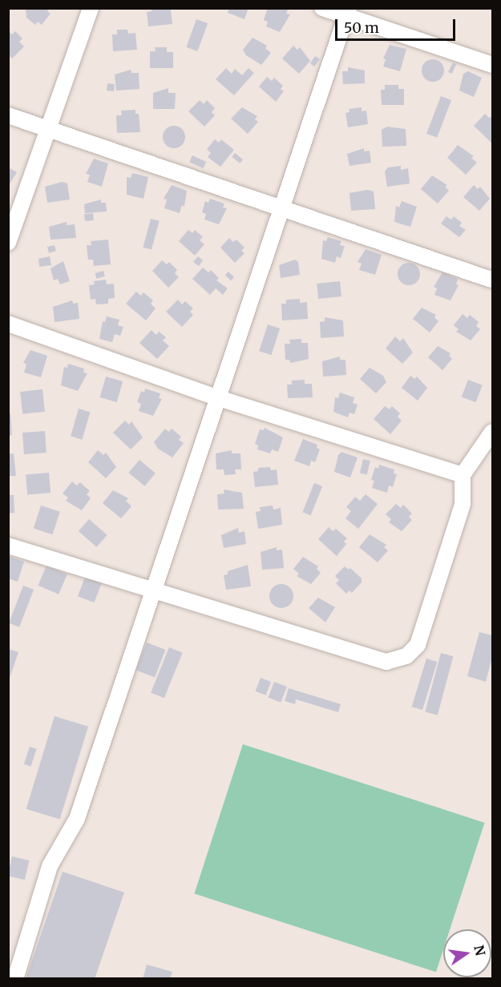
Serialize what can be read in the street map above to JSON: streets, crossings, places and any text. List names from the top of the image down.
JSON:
{
  "scale_bar": "50 m",
  "north": "right"
}
